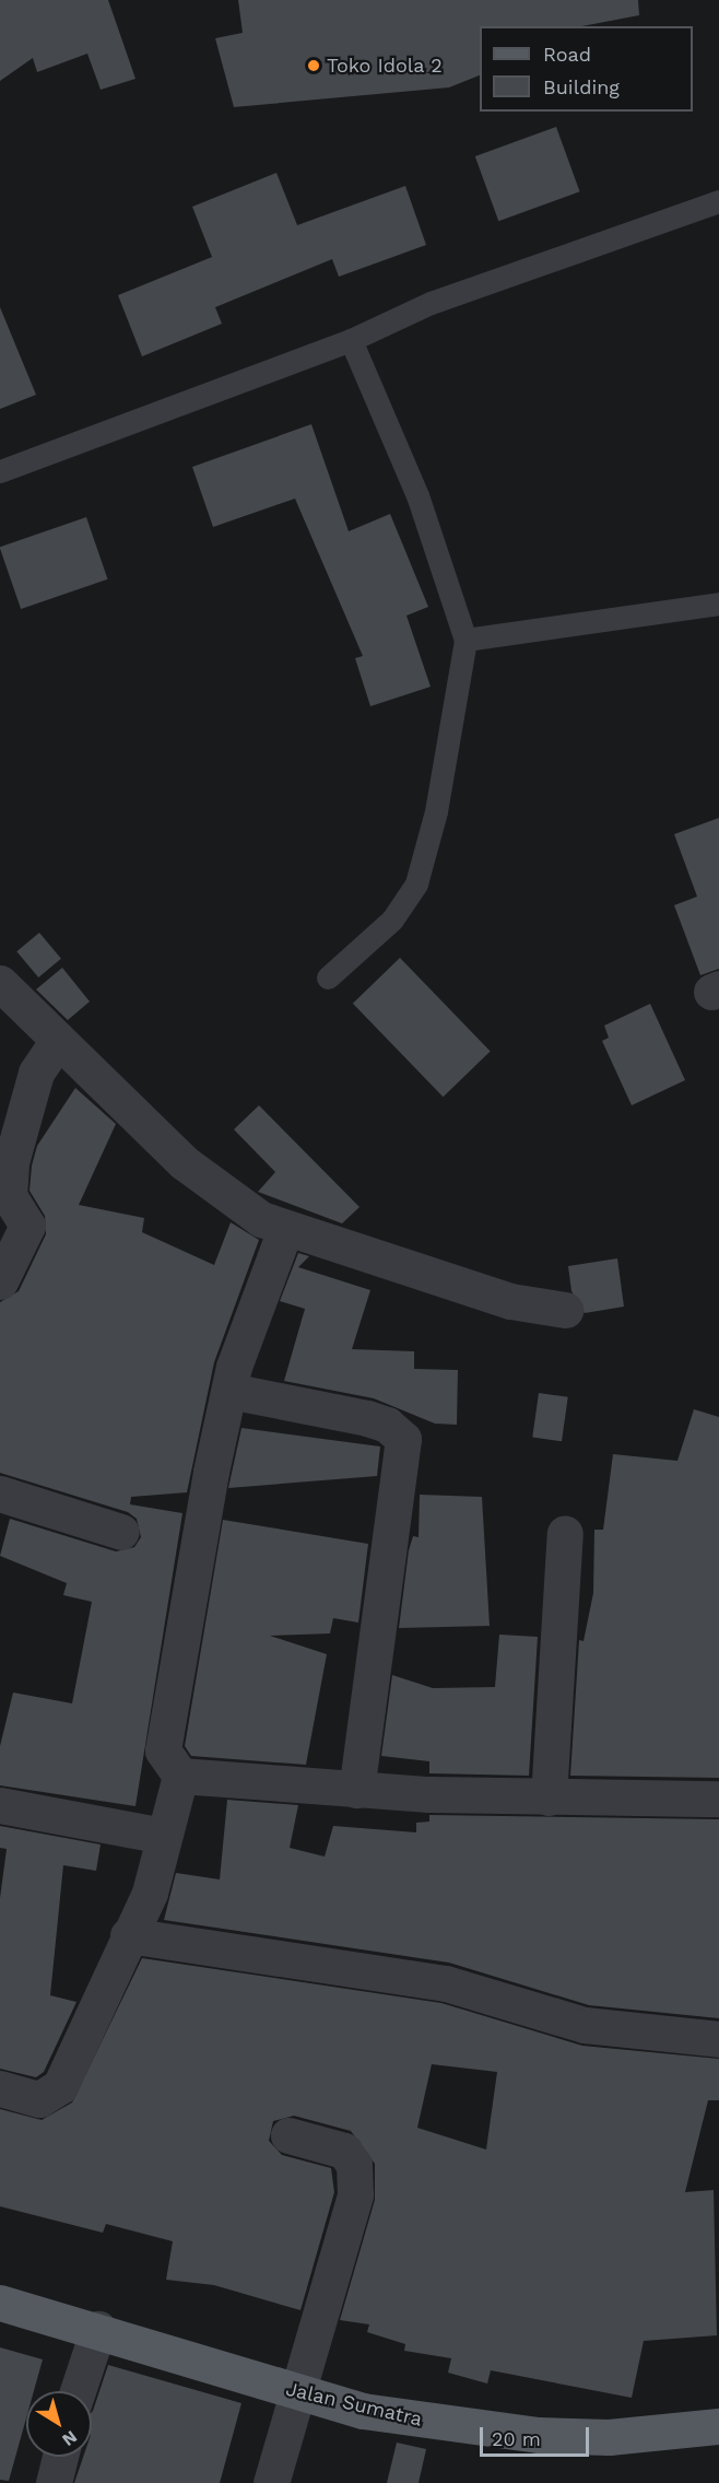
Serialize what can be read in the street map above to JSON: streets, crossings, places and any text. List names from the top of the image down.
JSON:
{
  "streets": {
    "main road": ["Jalan Sumatra"]
  },
  "places": ["Toko Idola 2"],
  "legend": ["Road", "Building"],
  "scale_bar": "20 m",
  "north": "bottom right"
}
